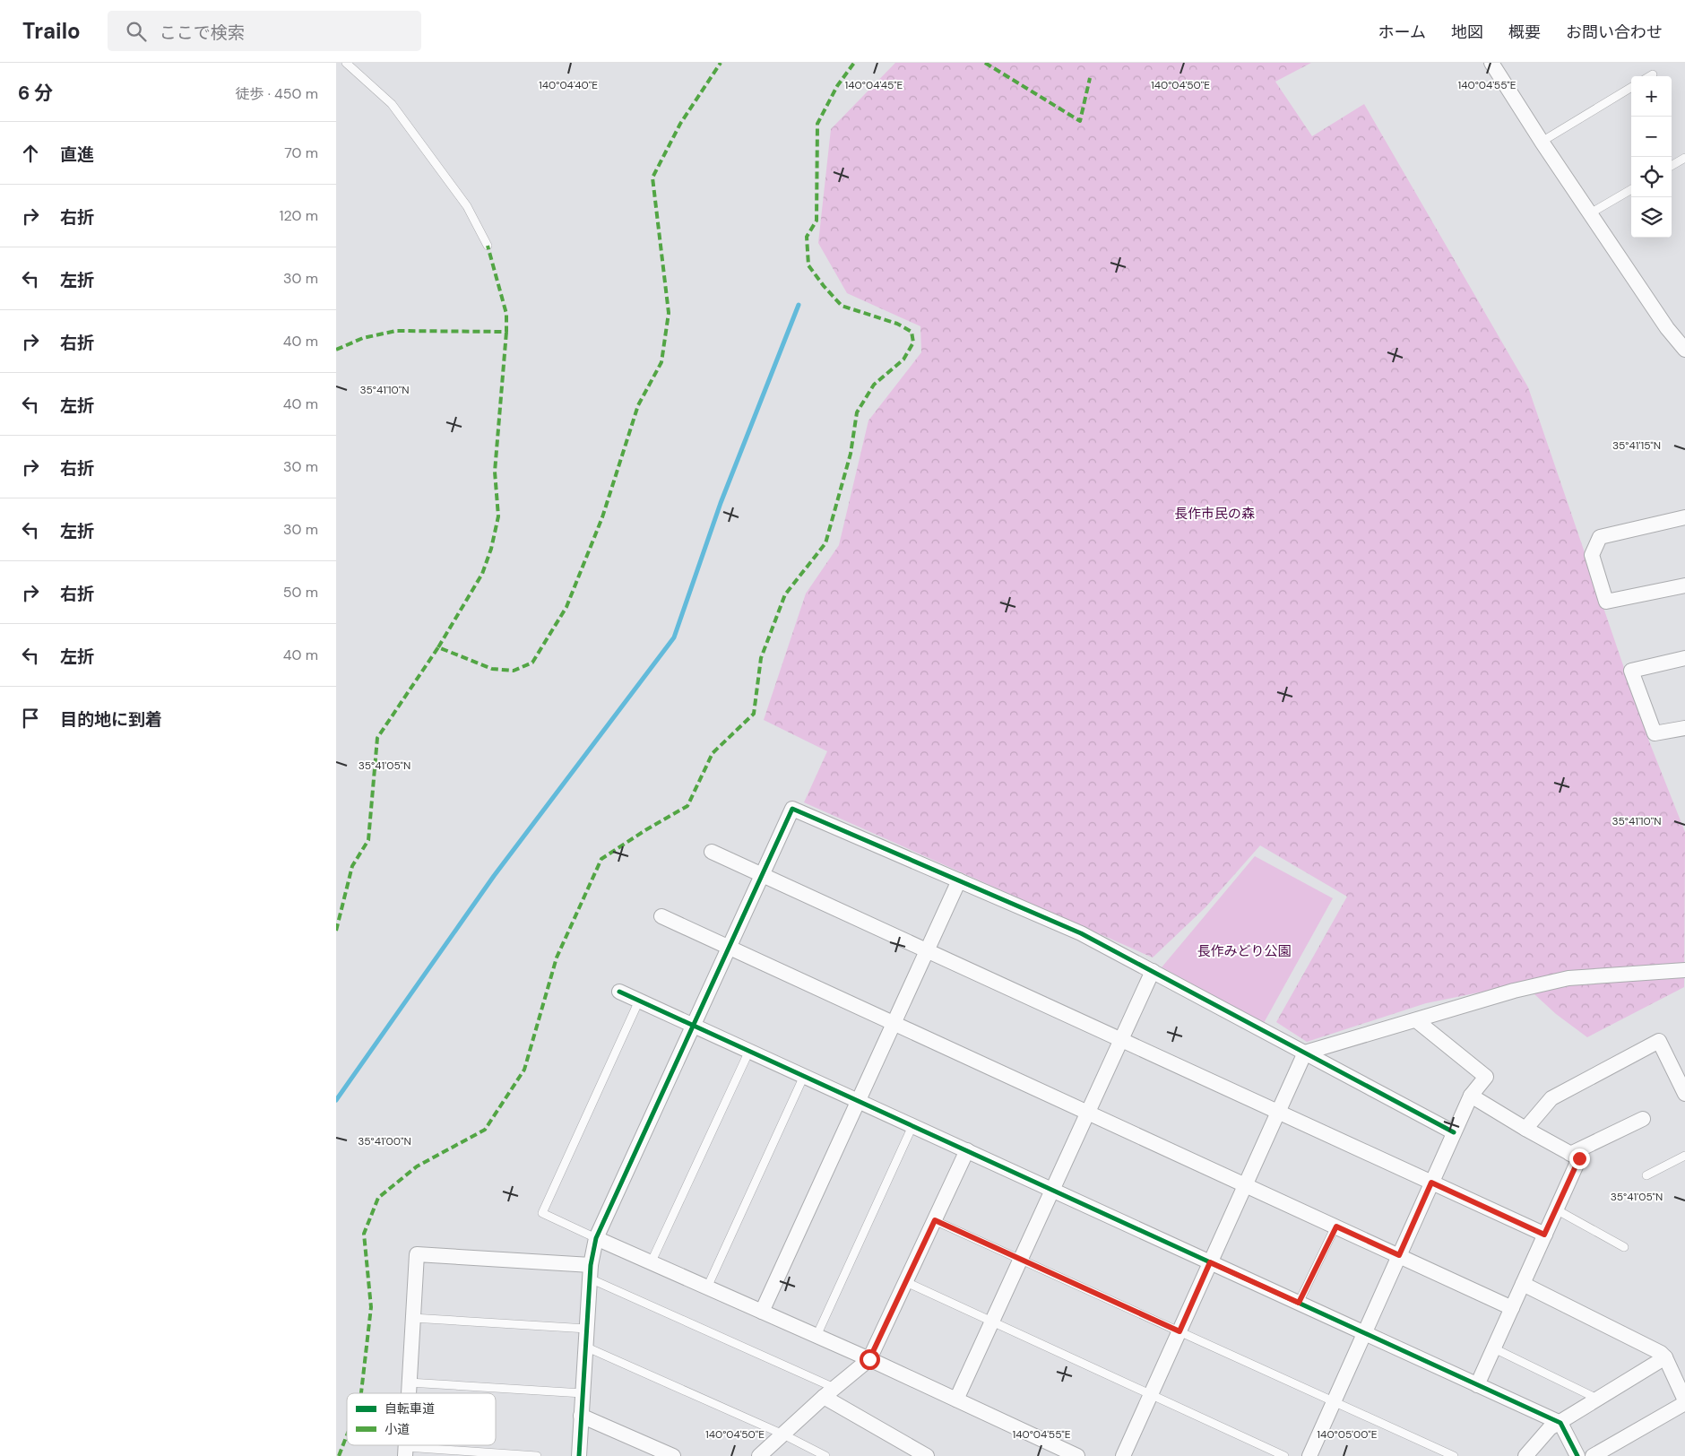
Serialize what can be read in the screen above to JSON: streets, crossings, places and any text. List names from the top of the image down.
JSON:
{
  "parks": ["長作市民の森", "長作みどり公園"],
  "legend": ["自転車道", "小道"],
  "page": {
    "header": "Trailo",
    "search": "ここで検索",
    "nav": [
      "ホーム",
      "地図",
      "概要",
      "お問い合わせ"
    ],
    "heading": ["6 分", "徒歩 · 450 m"],
    "map_buttons": ["+", "−"],
    "list": [
      ["直進", "70 m"],
      ["右折", "120 m"],
      ["左折", "30 m"],
      ["右折", "40 m"],
      ["左折", "40 m"],
      ["右折", "30 m"],
      ["左折", "30 m"],
      ["右折", "50 m"],
      ["左折", "40 m"],
      "目的地に到着"
    ]
  },
  "coordinates": [
    "140°04'40\"E",
    "140°04'45\"E",
    "140°04'50\"E",
    "140°04'55\"E",
    "35°41'10\"N",
    "35°41'15\"N",
    "35°41'05\"N",
    "35°41'00\"N",
    "140°05'00\"E"
  ]
}
